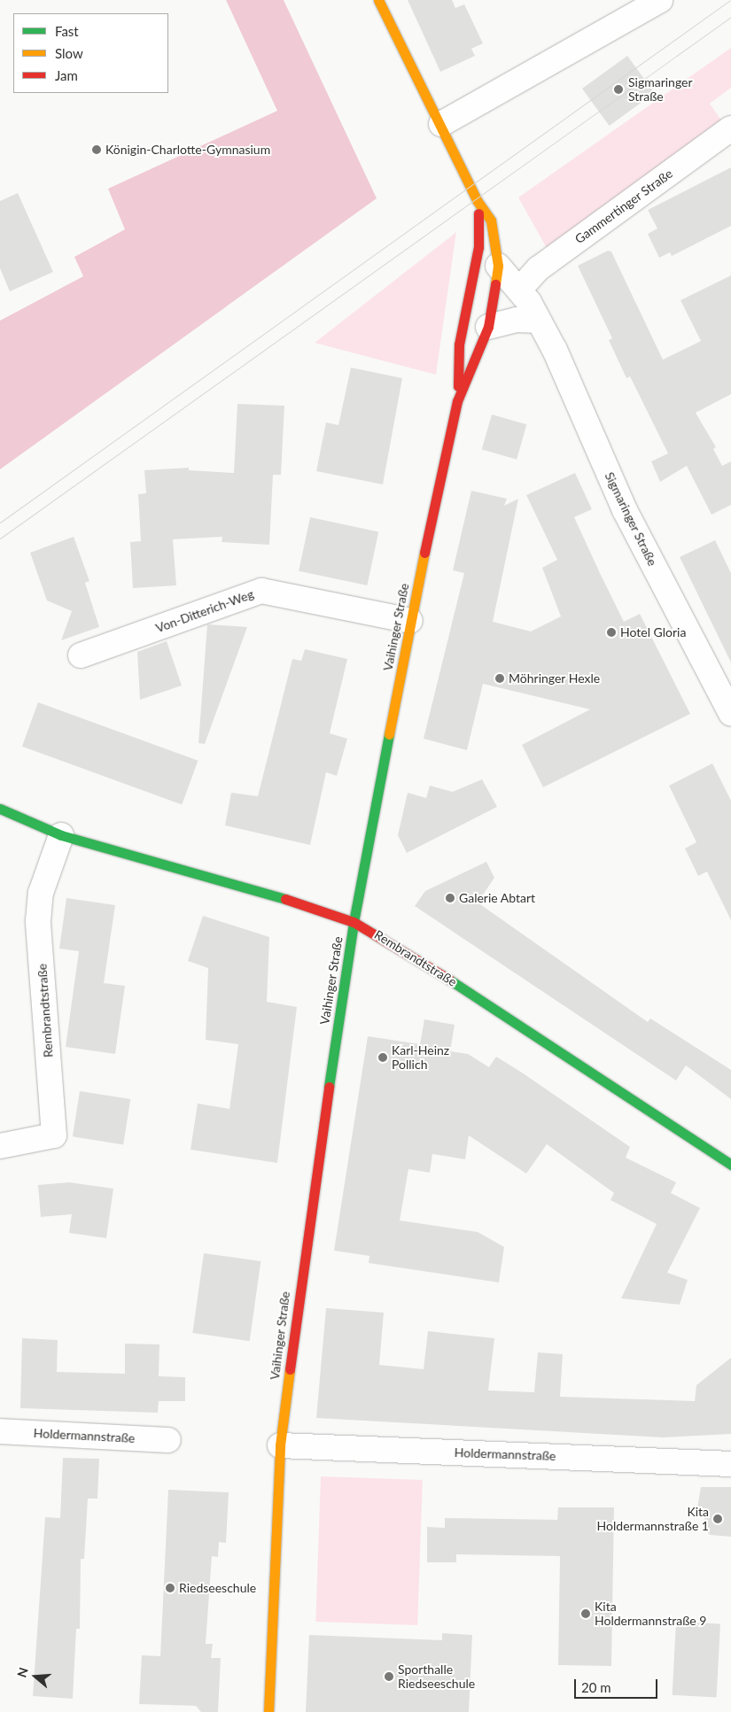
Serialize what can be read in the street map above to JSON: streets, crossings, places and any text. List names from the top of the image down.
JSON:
{
  "streets": {
    "main road": ["Vaihinger Straße", "Rembrandtstraße"],
    "street": [
      "Gammertinger Straße",
      "Sigmaringer Straße",
      "Von-Ditterich-Weg",
      "Holdermannstraße"
    ]
  },
  "crossings": [
    ["Gammertinger Straße", "Sigmaringer Straße"],
    ["Sigmaringer Straße", "Vaihinger Straße"],
    ["Von-Ditterich-Weg", "Vaihinger Straße"],
    ["Vaihinger Straße", "Rembrandtstraße"],
    ["Vaihinger Straße", "Holdermannstraße"]
  ],
  "places": [
    "Sigmaringer Straße",
    "Königin-Charlotte-Gymnasium",
    "Hotel Gloria",
    "Möhringer Hexle",
    "Galerie Abtart",
    "Karl-Heinz Pollich",
    "Kita Holdermannstraße 1",
    "Riedseeschule",
    "Kita Holdermannstraße 9",
    "Sporthalle Riedseeschule"
  ],
  "legend": ["Fast", "Slow", "Jam"],
  "scale_bar": "20 m",
  "north": "left"
}
